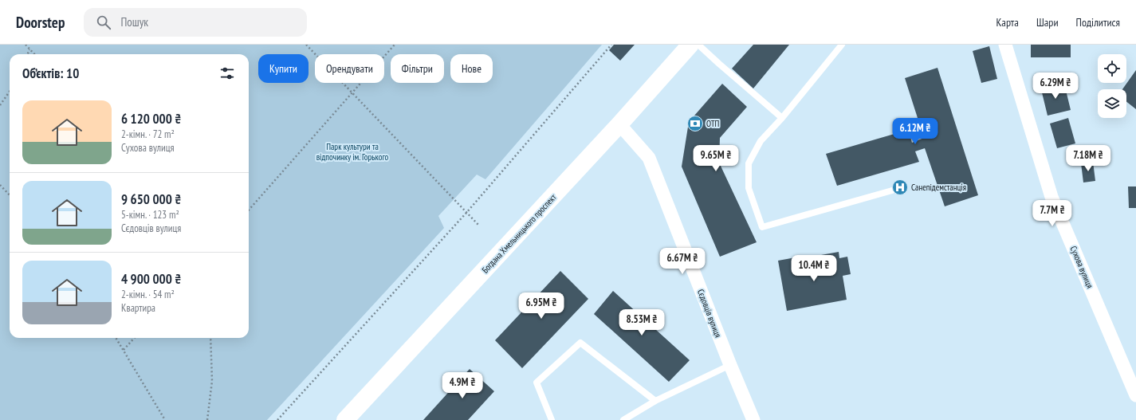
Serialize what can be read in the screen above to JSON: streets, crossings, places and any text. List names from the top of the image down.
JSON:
{
  "streets": {
    "highway": ["Богдана Хмельницького проспект"],
    "street": ["Сухова вулиця", "Сєдовців вулиця"]
  },
  "crossings": [
    ["Богдана Хмельницького проспект", "Сєдовців вулиця"]
  ],
  "parks": ["Парк культури та відпочинку ім. Горького"],
  "places": {
    "bank": ["ОТП"],
    "hospital": ["Санепідемстанція"]
  },
  "page": {
    "header": "Doorstep",
    "search": "Пошук",
    "nav": ["Карта", "Шари", "Поділитися"],
    "chip": [
      "Купити",
      "Орендувати",
      "Фільтри",
      "Нове"
    ],
    "heading": "Об’єктів: 10",
    "price": [
      "6.29M ₴",
      "6.12M ₴",
      "9.65M ₴",
      "7.18M ₴",
      "7.7M ₴",
      "6.67M ₴",
      "10.4M ₴",
      "6.95M ₴",
      "8.53M ₴",
      "4.9M ₴"
    ],
    "list": [
      {
        "name": "6 120 000 ₴",
        "note": "2-кімн. · 72 m² · Сухова вулиця"
      },
      {
        "name": "9 650 000 ₴",
        "note": "5-кімн. · 123 m² · Сєдовців вулиця"
      },
      {
        "name": "4 900 000 ₴",
        "note": "2-кімн. · 54 m² · Квартира"
      }
    ]
  }
}
